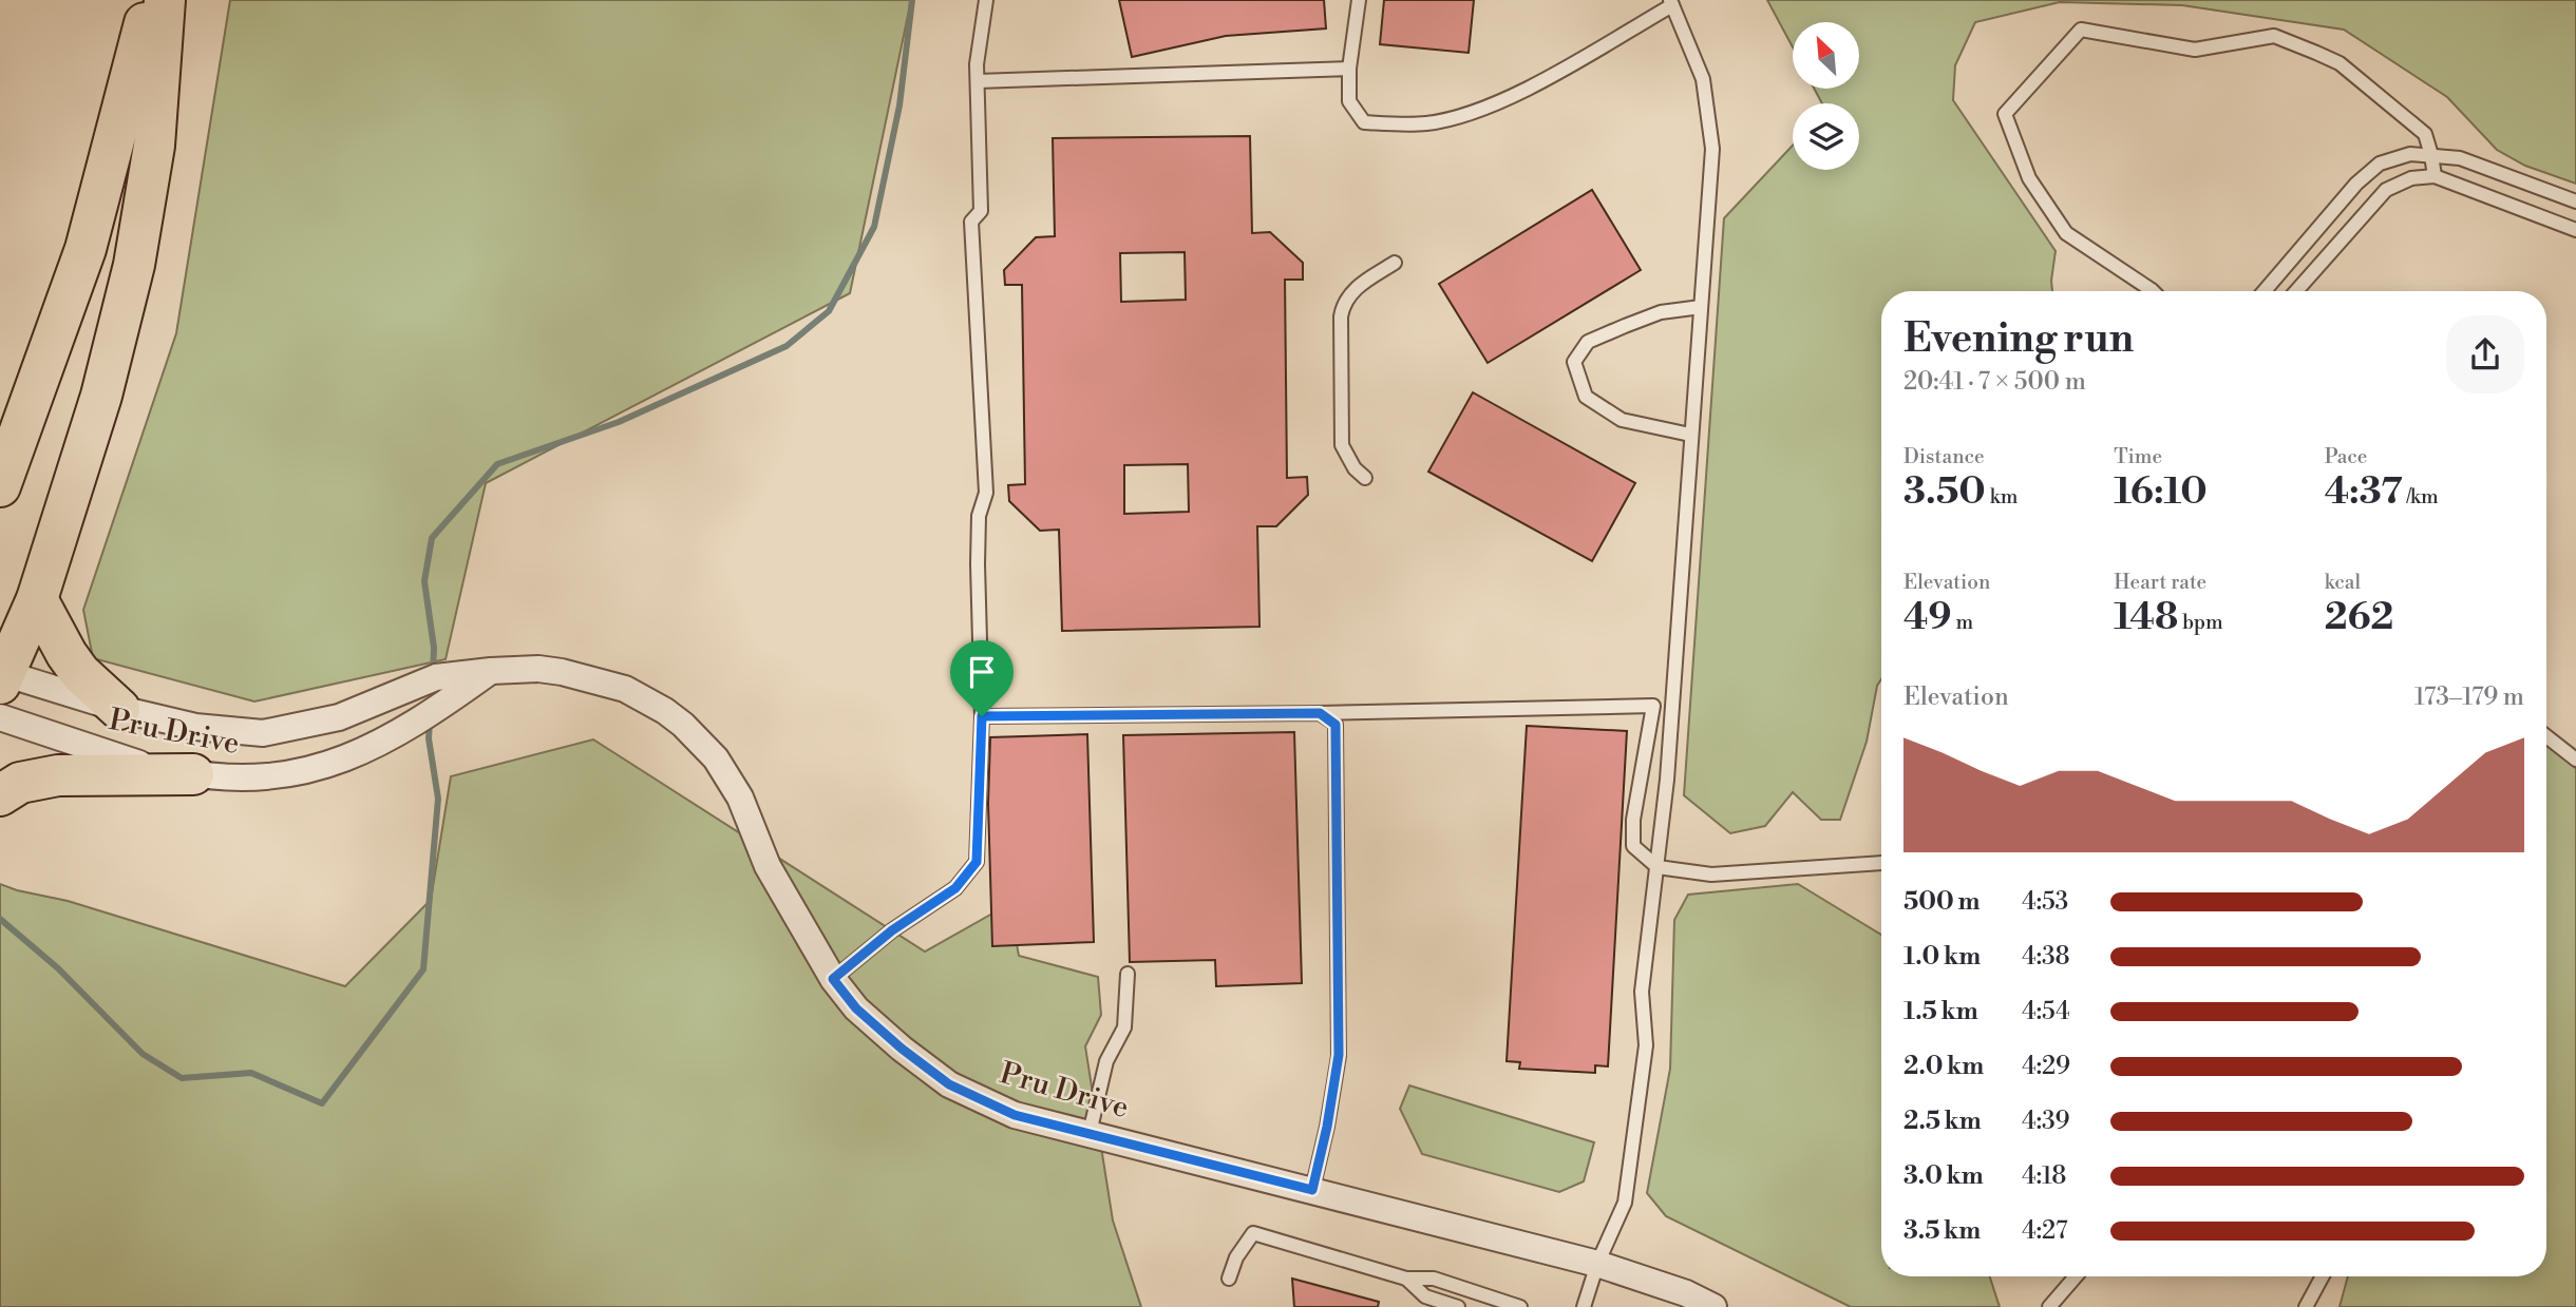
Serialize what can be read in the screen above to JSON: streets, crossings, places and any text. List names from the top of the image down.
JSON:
{
  "streets": {
    "street": ["Pru Drive"]
  },
  "north": "top left",
  "page": {
    "heading": ["Evening run", "20:41 · 7 × 500 m"],
    "stats": [
      ["Distance", "3.50 km"],
      ["Time", "16:10"],
      ["Pace", "4:37 /km"],
      ["Elevation", "49 m"],
      ["Heart rate", "148 bpm"],
      ["kcal", "262"]
    ],
    "chart": ["Elevation", "173–179 m"],
    "list": [
      {
        "name": "500 m",
        "note": "4:53"
      },
      {
        "name": "1.0 km",
        "note": "4:38"
      },
      {
        "name": "1.5 km",
        "note": "4:54"
      },
      {
        "name": "2.0 km",
        "note": "4:29"
      },
      {
        "name": "2.5 km",
        "note": "4:39"
      },
      {
        "name": "3.0 km",
        "note": "4:18"
      },
      {
        "name": "3.5 km",
        "note": "4:27"
      }
    ]
  }
}
